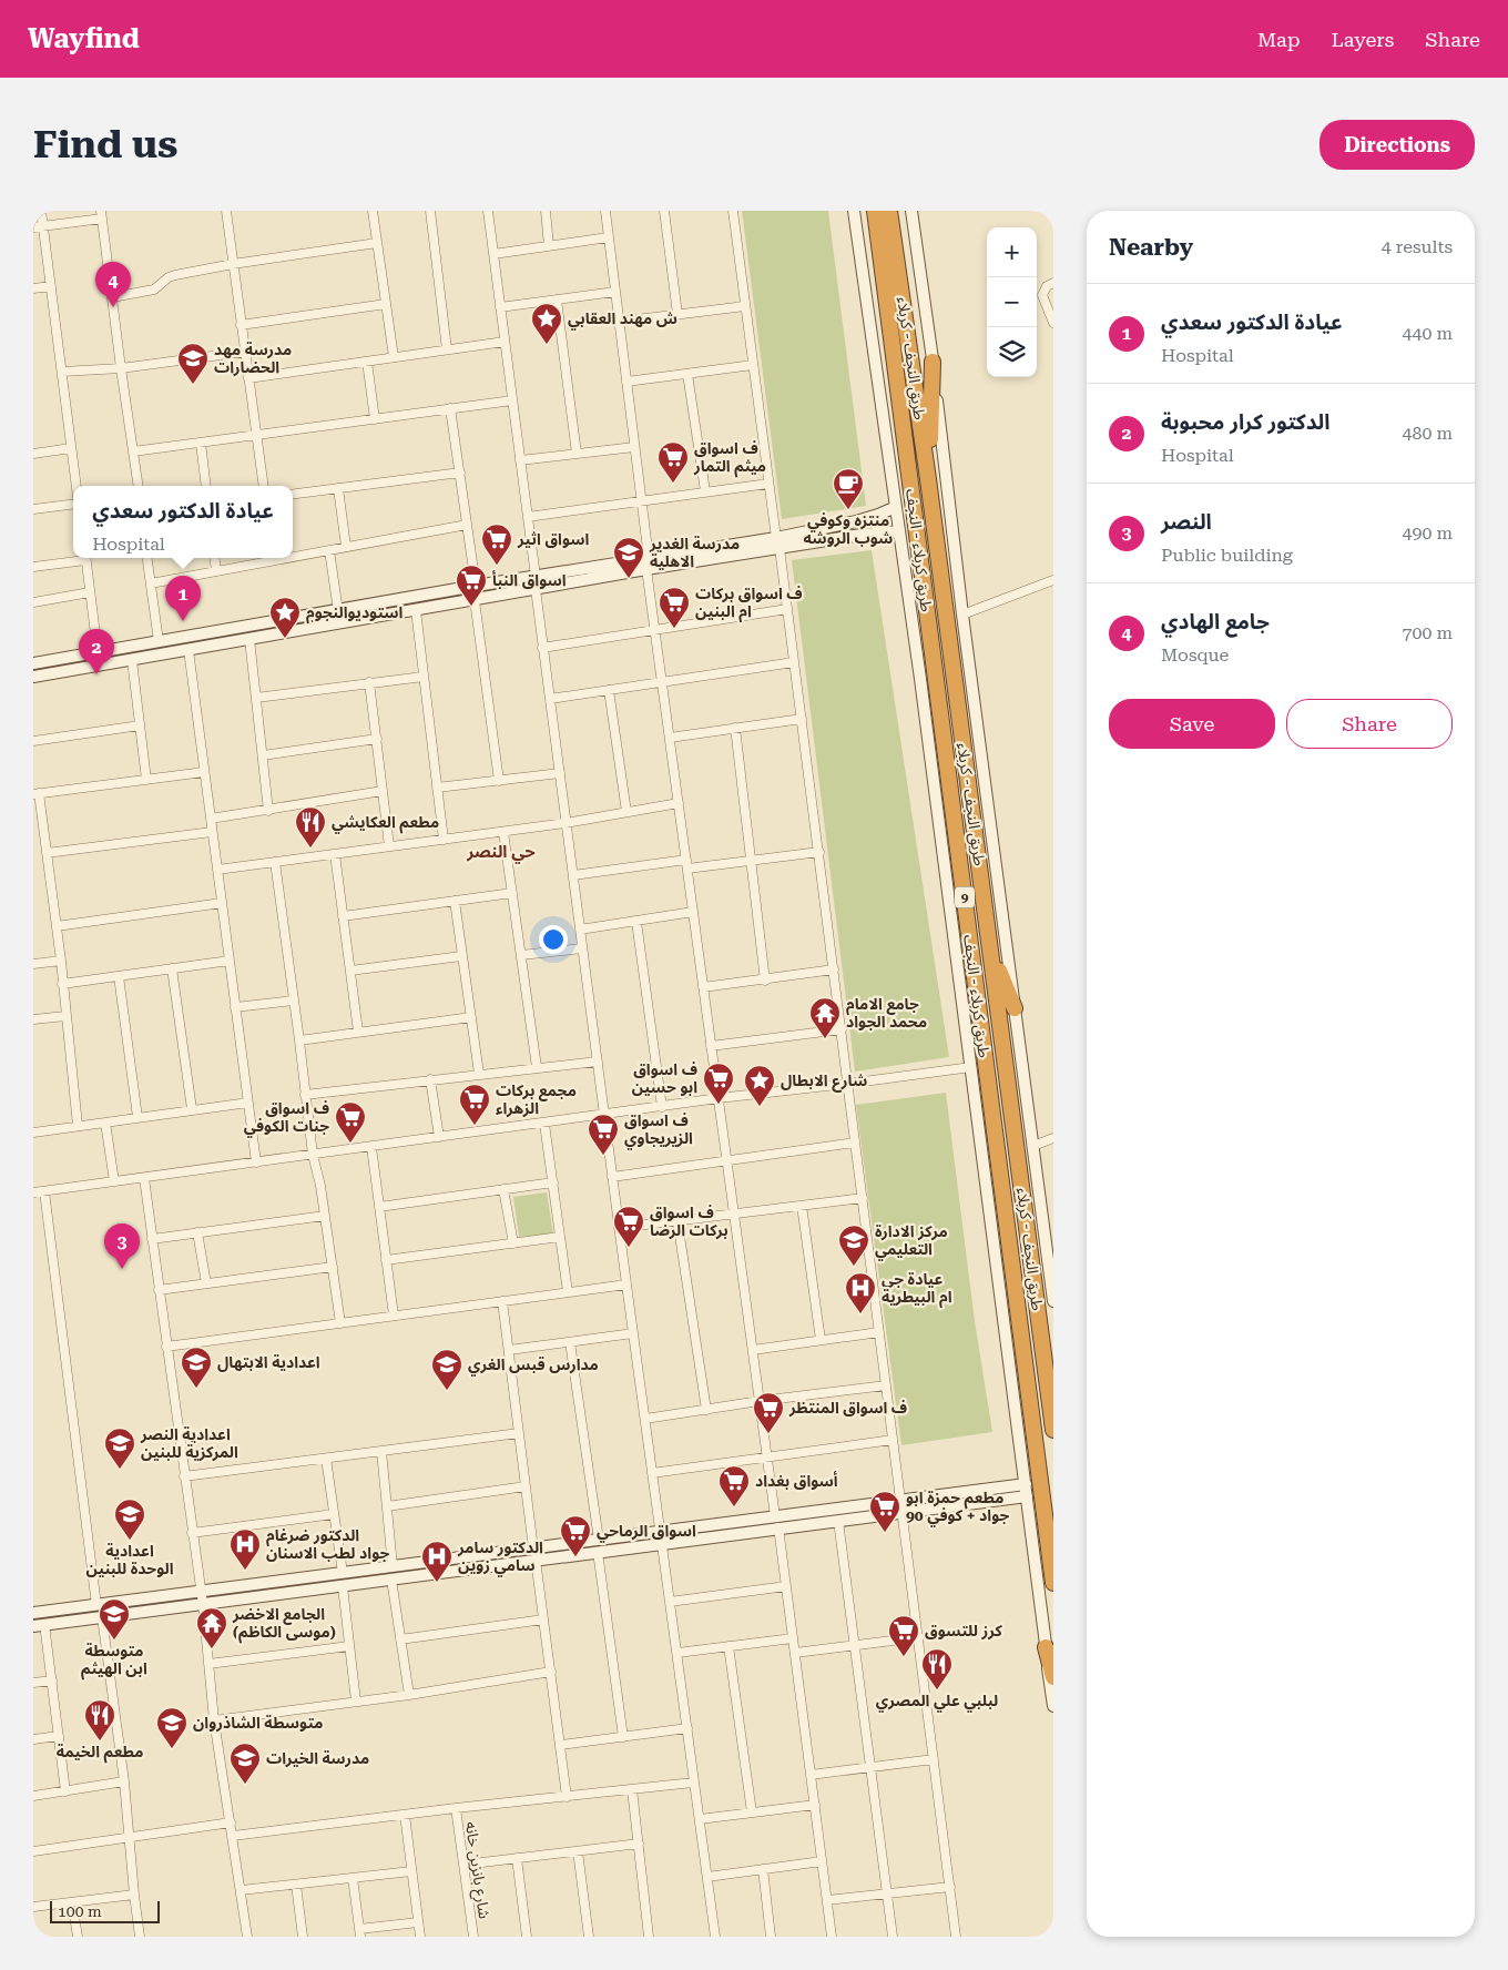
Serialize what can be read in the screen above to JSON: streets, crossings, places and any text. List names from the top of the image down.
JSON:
{
  "streets": {
    "highway": ["طريق النجف - کربلاء", "طريق کربلاء - النجف", "9"],
    "street": ["شارع بانزين خانه"]
  },
  "districts": ["حي النصر"],
  "places": {
    "place": ["ش مهند العقابي", "استوديوالنجوم", "شارع الابطال"],
    "school or university": [
      "مدرسة مهد الحضارات",
      "مدرسة الغدير الاهلية",
      "مركز الادارة التعليمي",
      "اعدادية الابتهال",
      "مدارس قبس الغري",
      "اعدادية النصر المركزية للبنين",
      "اعدادية الوحدة للبنين",
      "متوسطة ابن الهيثم",
      "متوسطة الشاذروان",
      "مدرسة الخيرات"
    ],
    "supermarket": [
      "ف اسواق ميثم التمار",
      "اسواق اثير",
      "اسواق النبأ",
      "ف اسواق بركات ام البنين",
      "ف اسواق ابو حسين",
      "مجمع بركات الزهراء",
      "ف اسواق جنات الكوفي",
      "ف اسواق الزيريجاوي",
      "ف اسواق بركات الرضا",
      "ف اسواق المنتظر",
      "أسواق بغداد",
      "مطعم حمزة ابو جواد + كوفي 90",
      "اسواق الرماحي",
      "كرز للتسوق"
    ],
    "cafe": ["منتزه وكوفي شوب الروشه"],
    "restaurant": ["مطعم العكايشي", "لبلبي علي المصري", "مطعم الخيمة"],
    "temple": ["جامع الامام محمد الجواد", "الجامع الاخضر (موسى الكاظم)"],
    "hospital": ["عيادة جي ام البيطرية", "الدكتور ضرغام جواد لطب الاسنان", "الدكتور سامر سامي زوين"]
  },
  "scale_bar": "100 m",
  "page": {
    "header": "Wayfind",
    "nav": ["Map", "Layers", "Share"],
    "buttons": [
      "Directions",
      ["Save", "Share"]
    ],
    "title": "Find us",
    "heading": ["Nearby", "4 results"],
    "map_buttons": ["+", "−"],
    "pins": [
      "4",
      "1",
      "2",
      "3"
    ],
    "list": [
      {
        "mark": "1",
        "name": "عيادة الدكتور سعدي",
        "note": "Hospital",
        "value": "440 m"
      },
      {
        "mark": "2",
        "name": "الدكتور كرار محبوبة",
        "note": "Hospital",
        "value": "480 m"
      },
      {
        "mark": "3",
        "name": "النصر",
        "note": "Public building",
        "value": "490 m"
      },
      {
        "mark": "4",
        "name": "جامع الهادي",
        "note": "Mosque",
        "value": "700 m"
      }
    ],
    "popup": ["عيادة الدكتور سعدي", "Hospital"],
    "scale": "100 m"
  }
}
